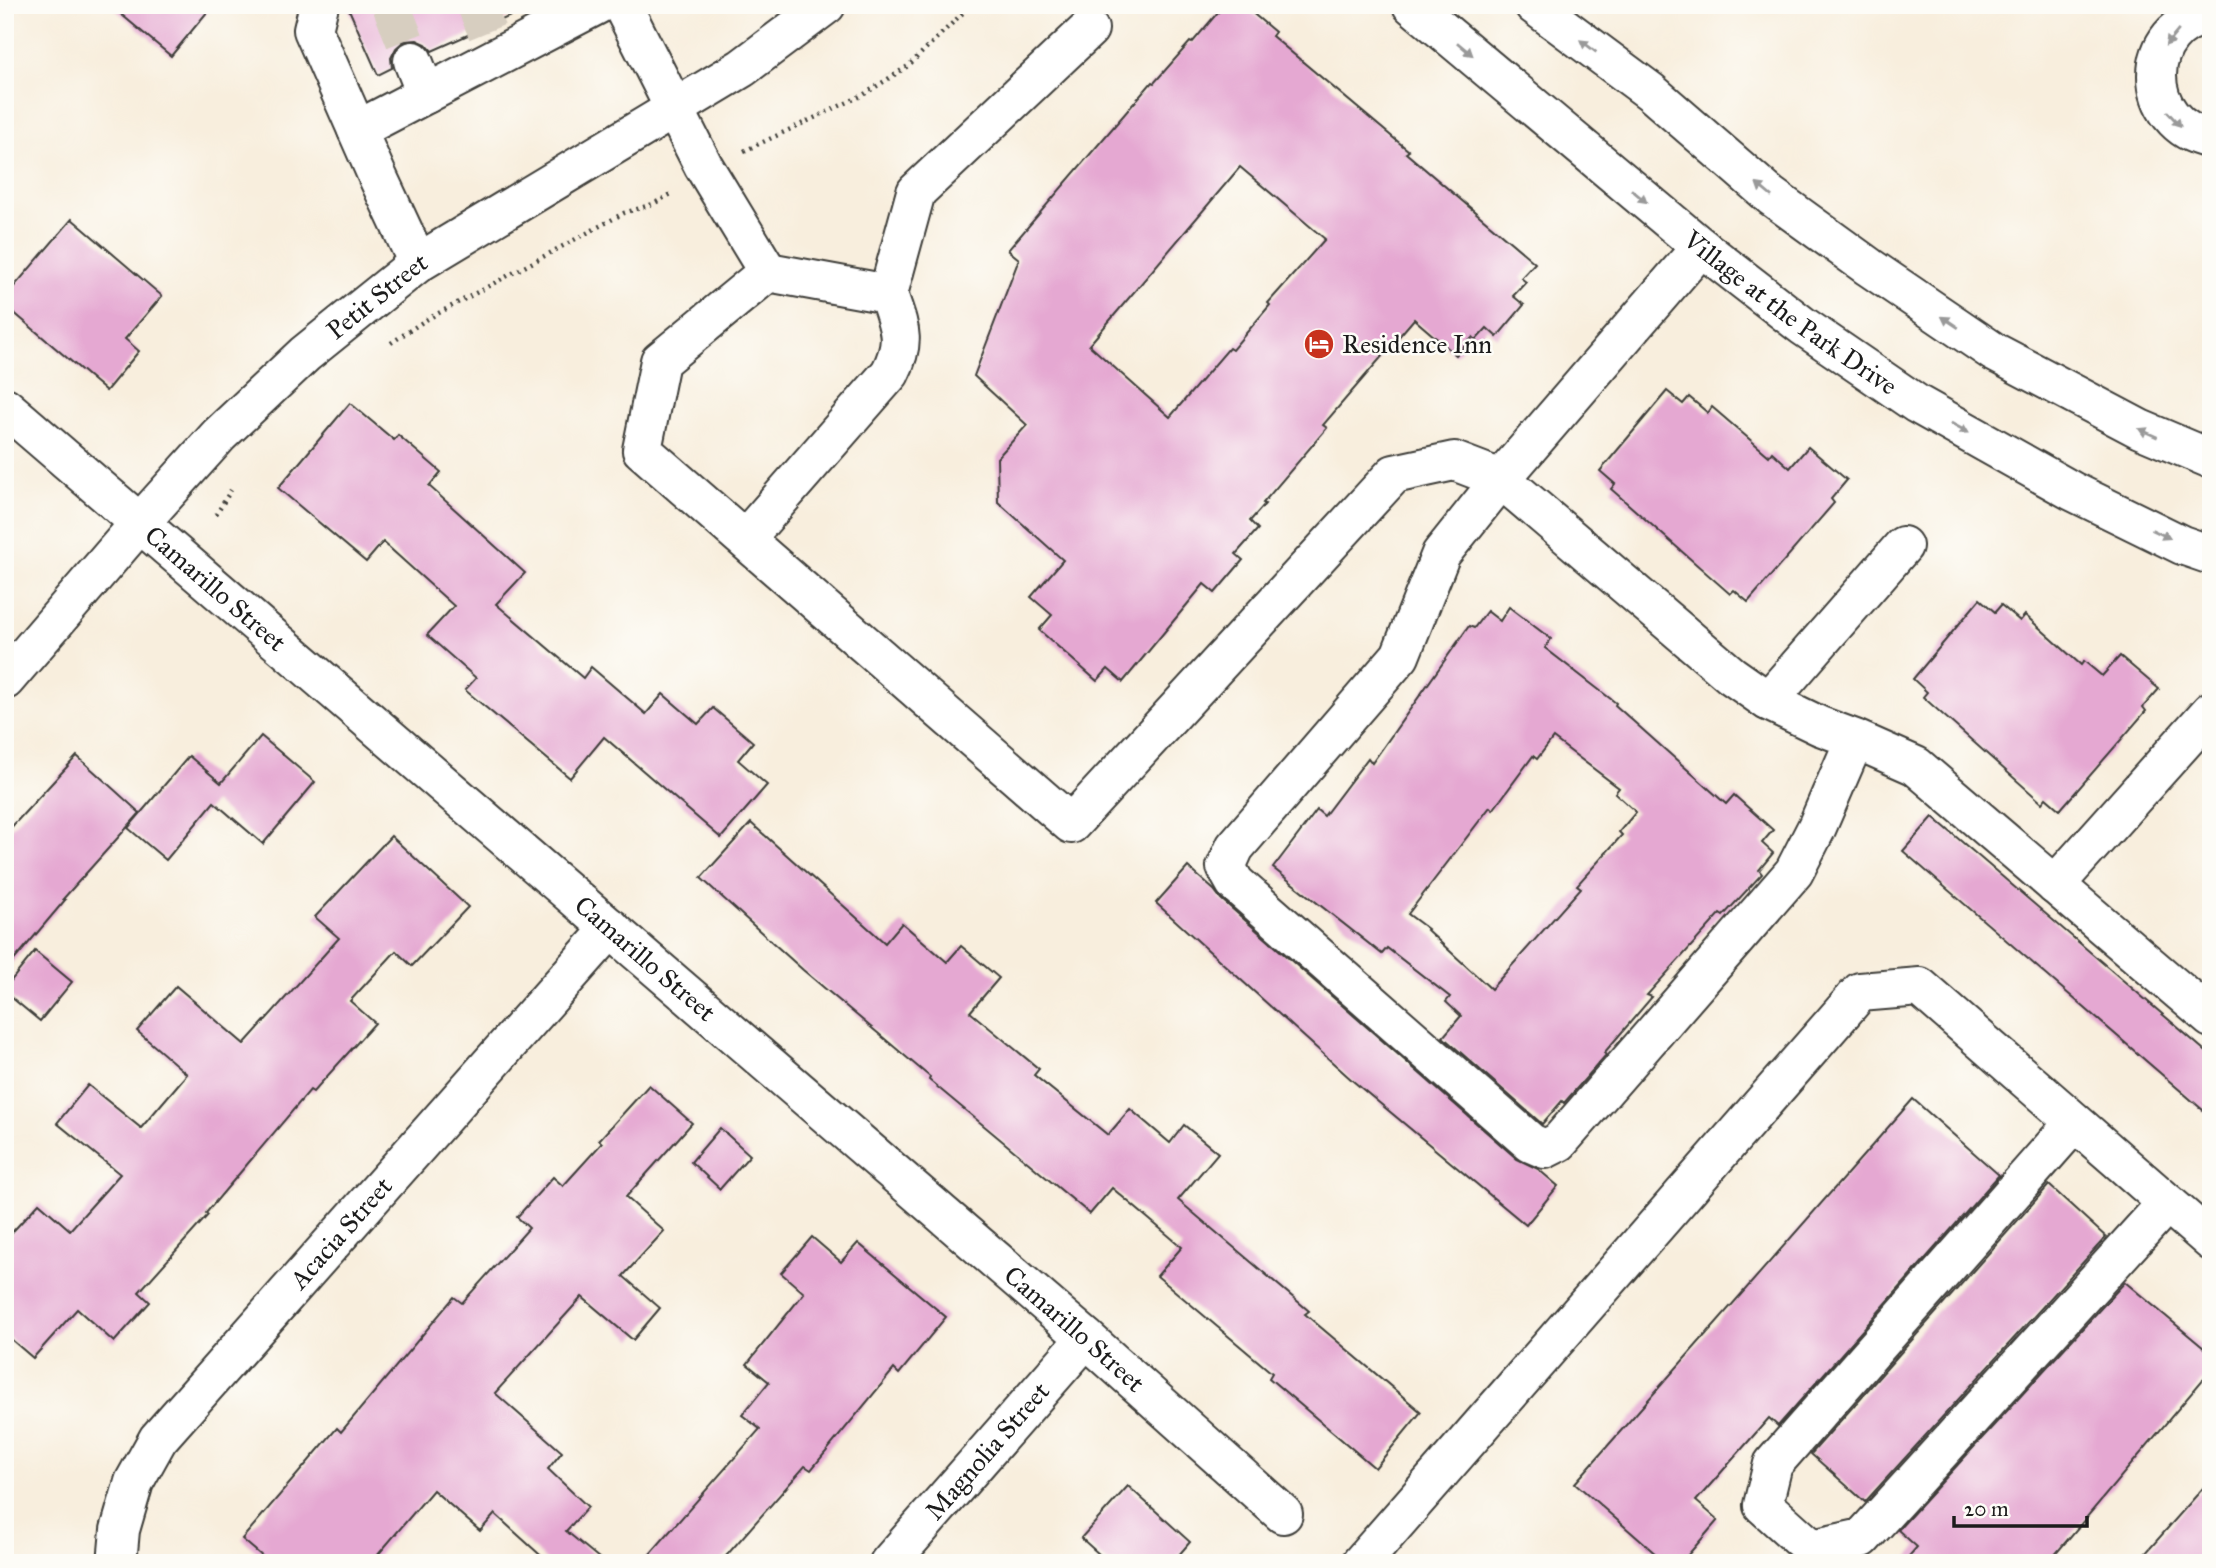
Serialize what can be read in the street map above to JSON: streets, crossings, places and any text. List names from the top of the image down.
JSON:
{
  "streets": {
    "street": [
      "Petit Street",
      "Village at the Park Drive",
      "Camarillo Street",
      "Acacia Street",
      "Magnolia Street"
    ]
  },
  "crossings": [
    ["Petit Street", "Camarillo Street"],
    ["Camarillo Street", "Acacia Street"],
    ["Camarillo Street", "Magnolia Street"]
  ],
  "places": {
    "hotel": ["Residence Inn"]
  },
  "scale_bar": "20 m"
}
